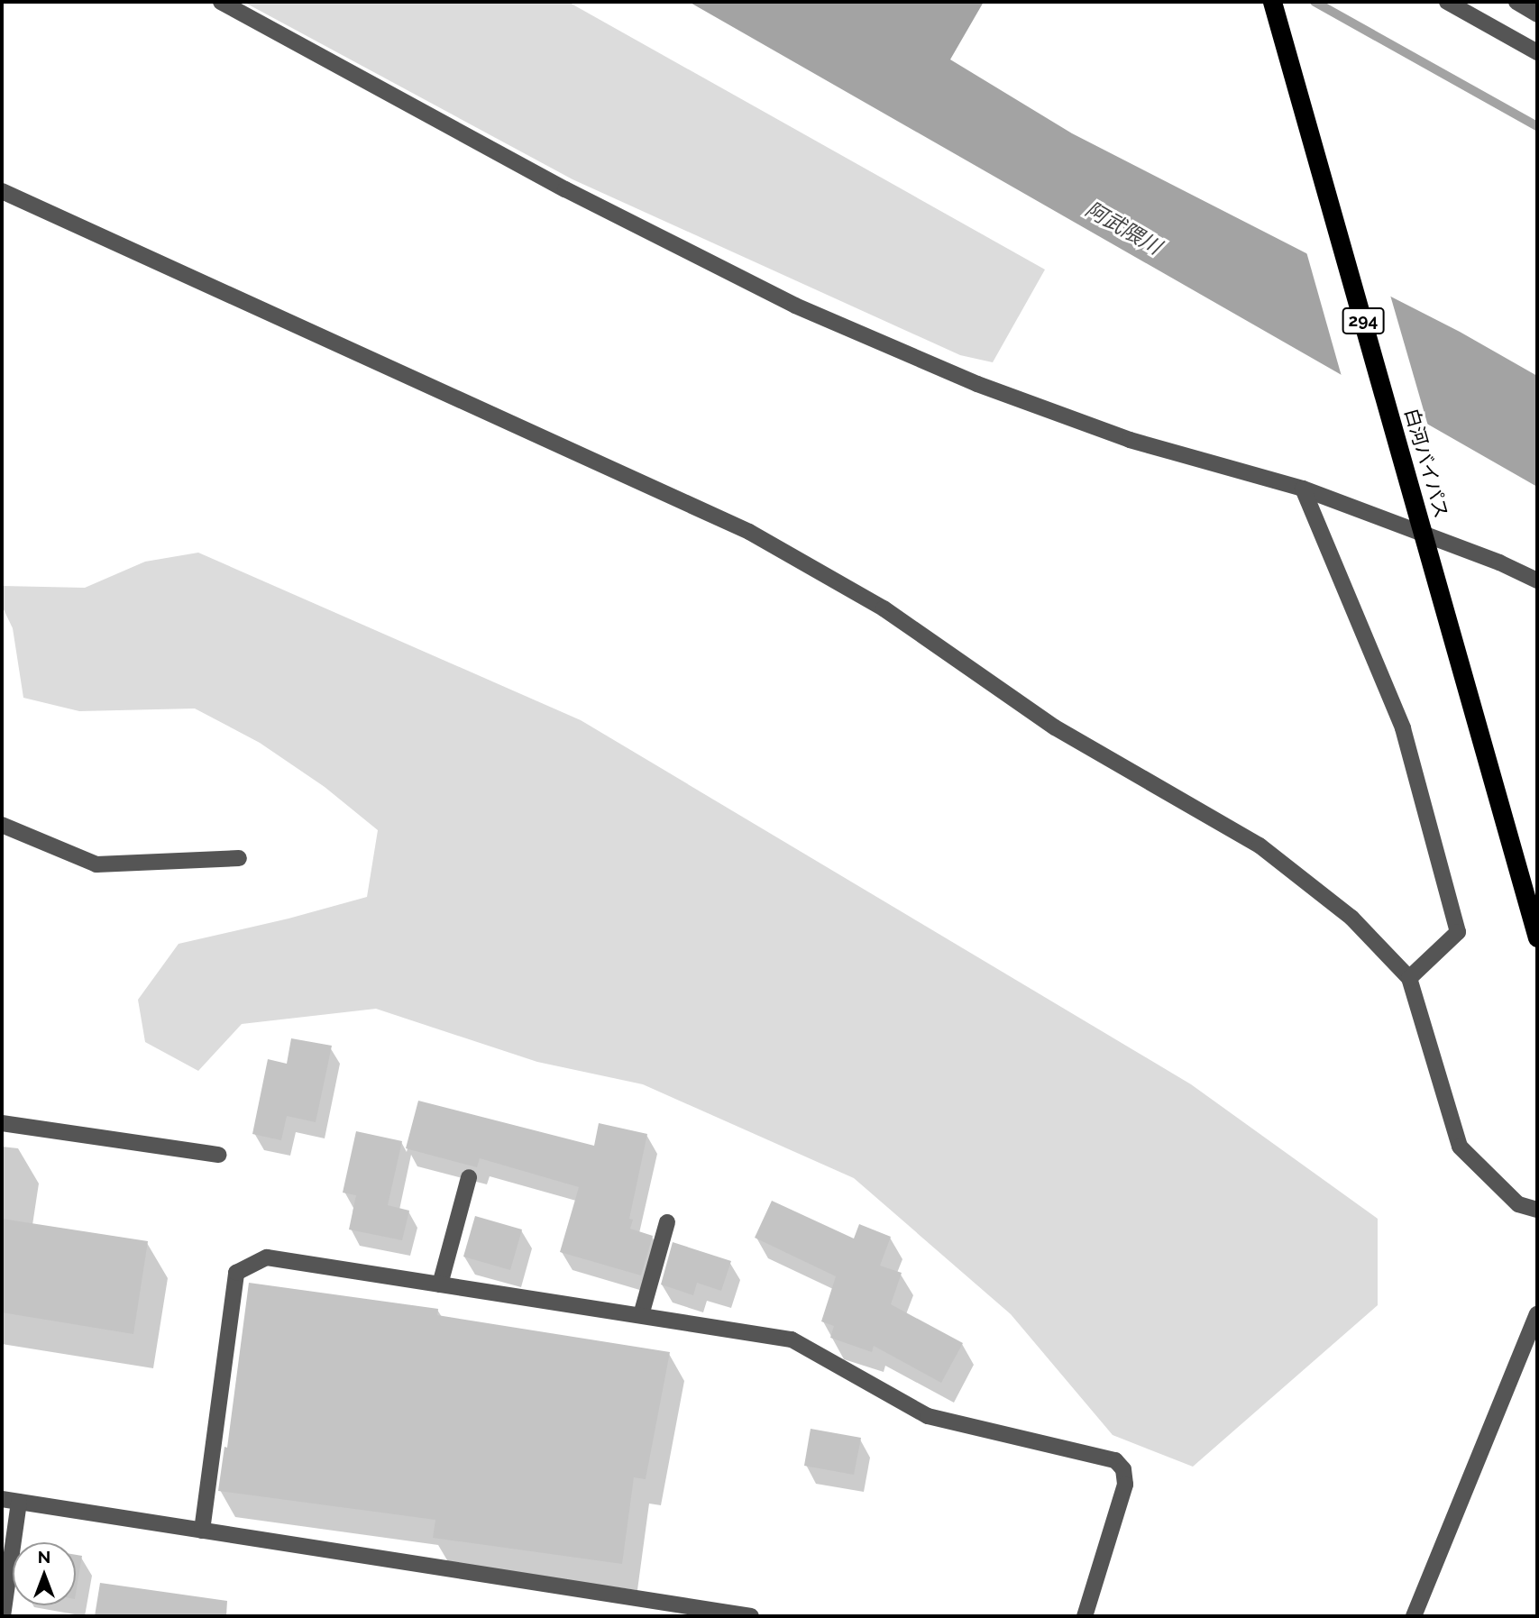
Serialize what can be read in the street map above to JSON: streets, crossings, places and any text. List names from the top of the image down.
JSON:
{
  "streets": {
    "highway": ["294", "白河バイパス"]
  },
  "water": ["阿武隈川"],
  "north": "top"
}
